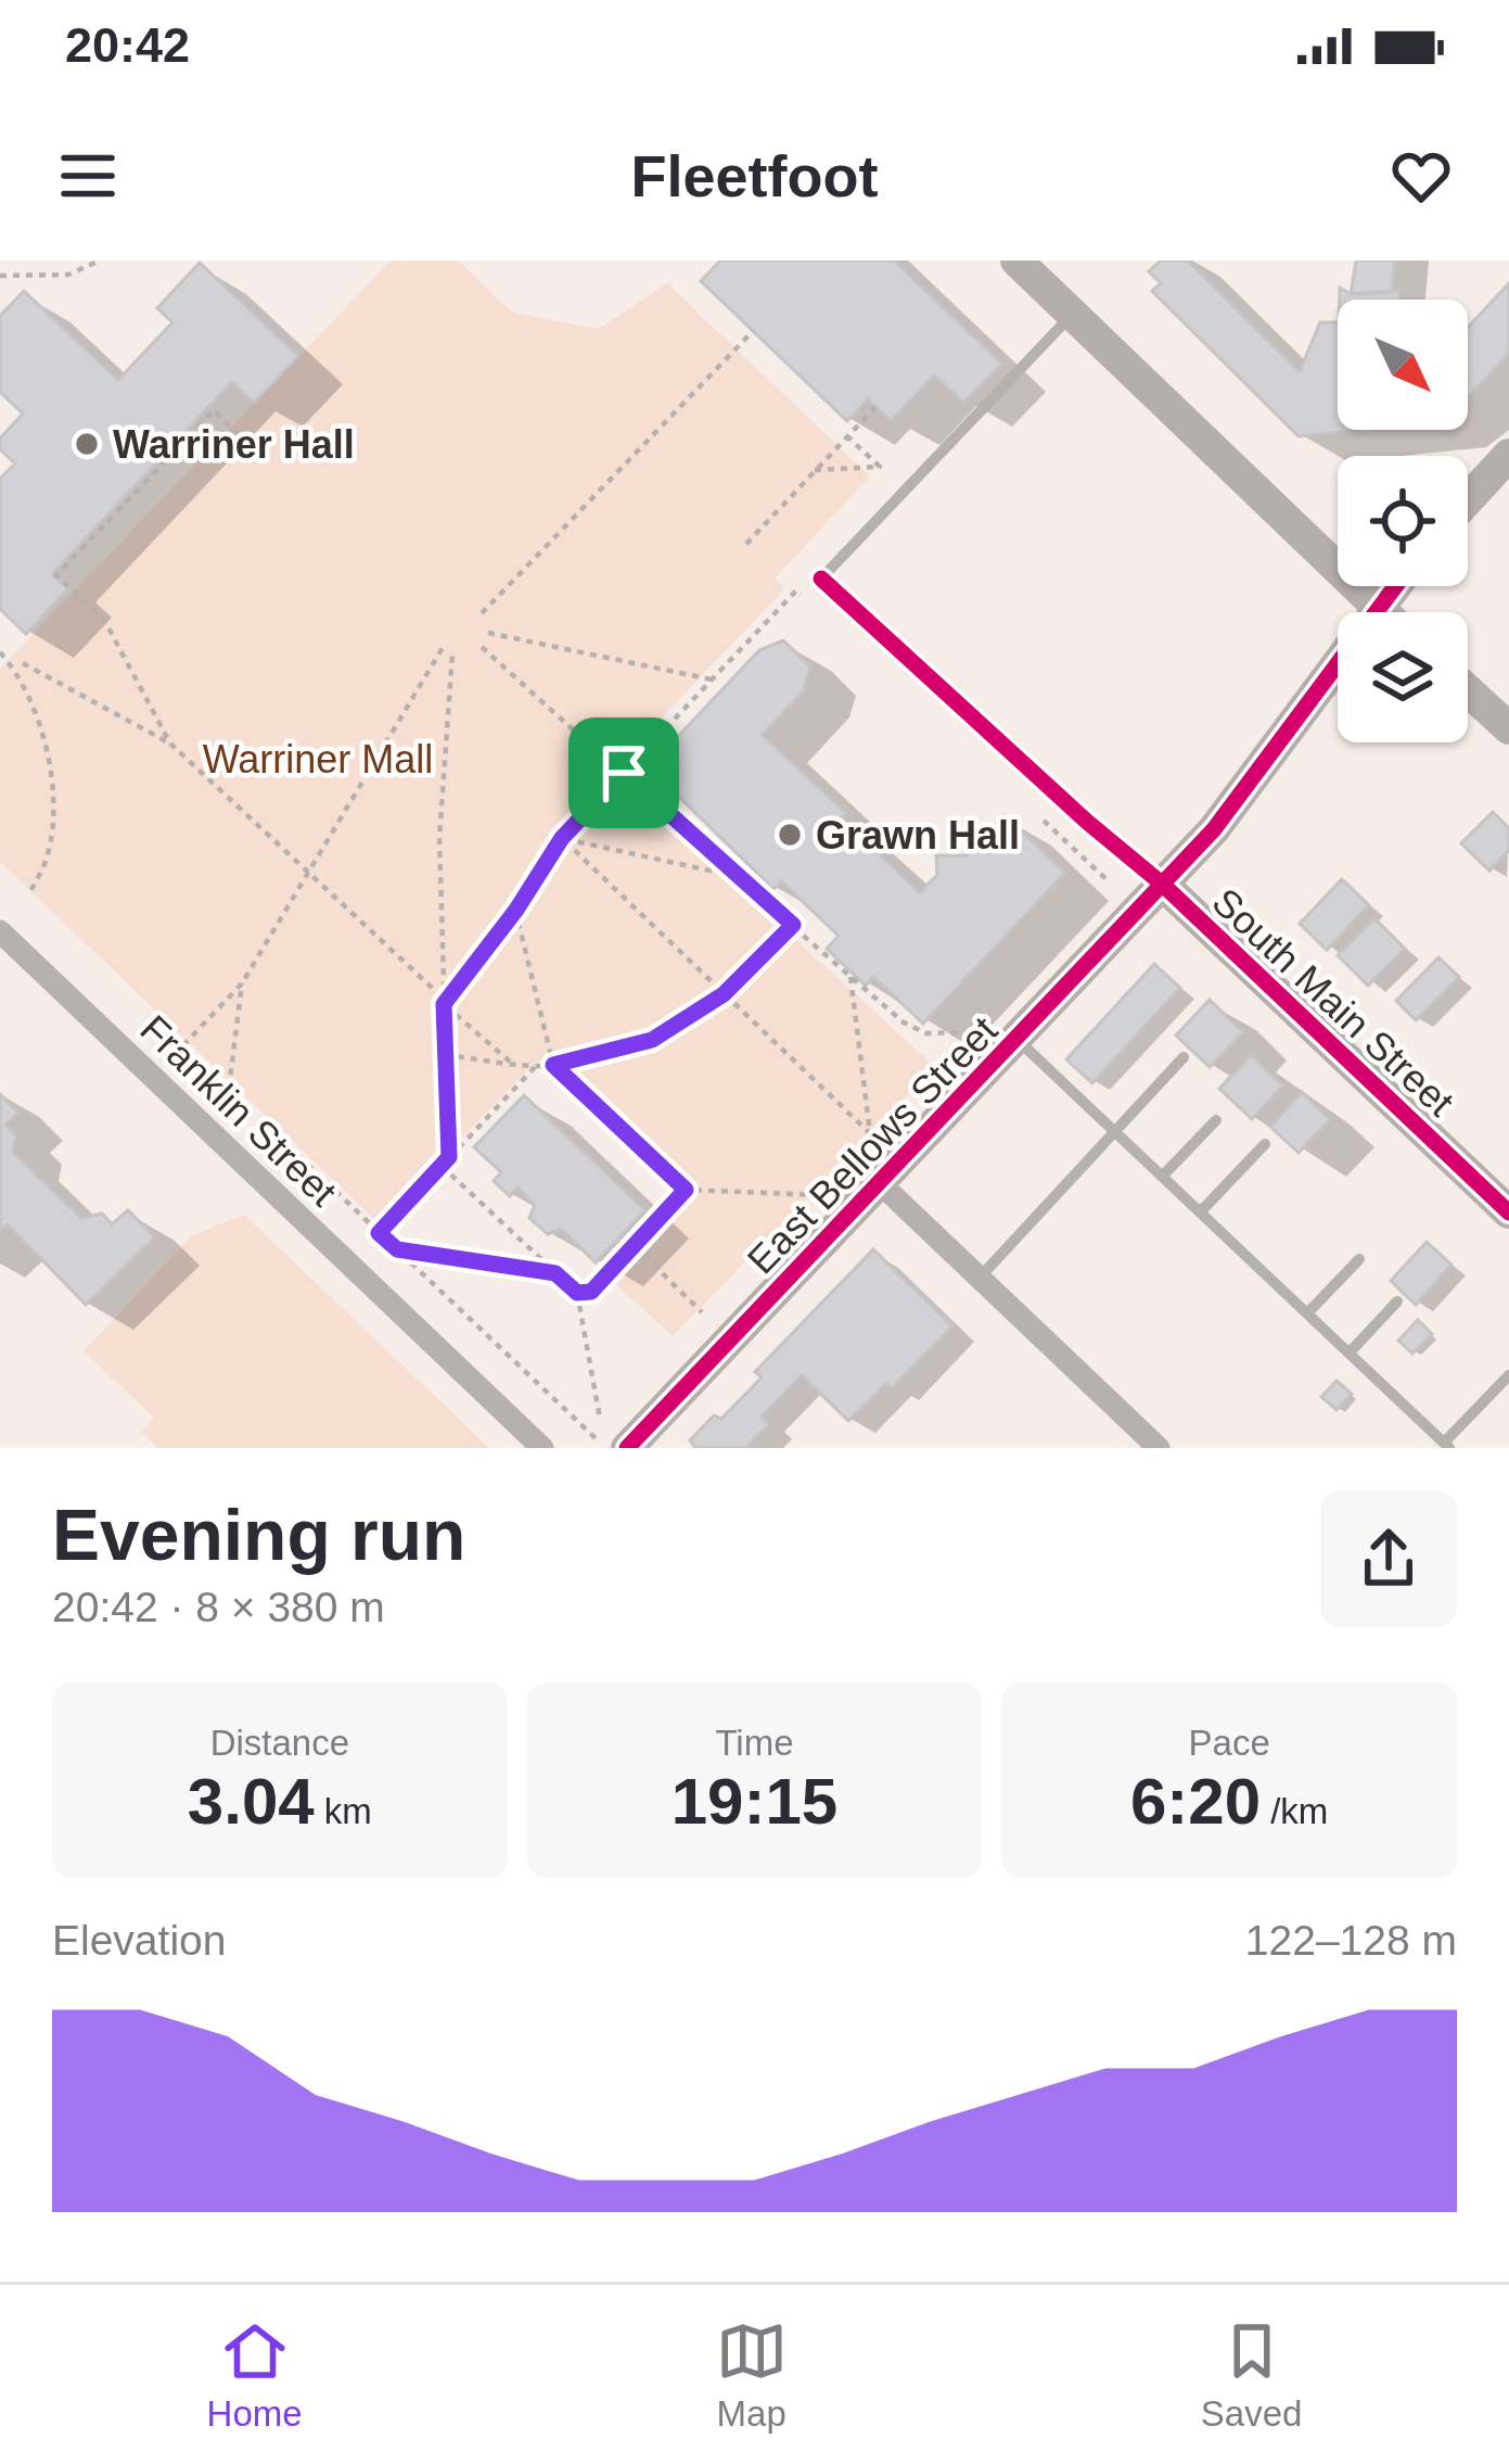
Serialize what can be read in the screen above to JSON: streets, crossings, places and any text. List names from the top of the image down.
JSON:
{
  "streets": {
    "street": ["South Main Street", "Franklin Street", "East Bellows Street"]
  },
  "crossings": [
    ["South Main Street", "East Bellows Street"]
  ],
  "parks": ["Warriner Mall"],
  "places": ["Warriner Hall", "Grawn Hall"],
  "north": "bottom right",
  "page": {
    "status": "20:42",
    "header": "Fleetfoot",
    "heading": ["Evening run", "20:42 · 8 × 380 m"],
    "stats": [
      ["Distance", "3.04 km"],
      ["Time", "19:15"],
      ["Pace", "6:20 /km"]
    ],
    "chart": ["Elevation", "122–128 m"],
    "tabs": ["Home", "Map", "Saved"]
  }
}
